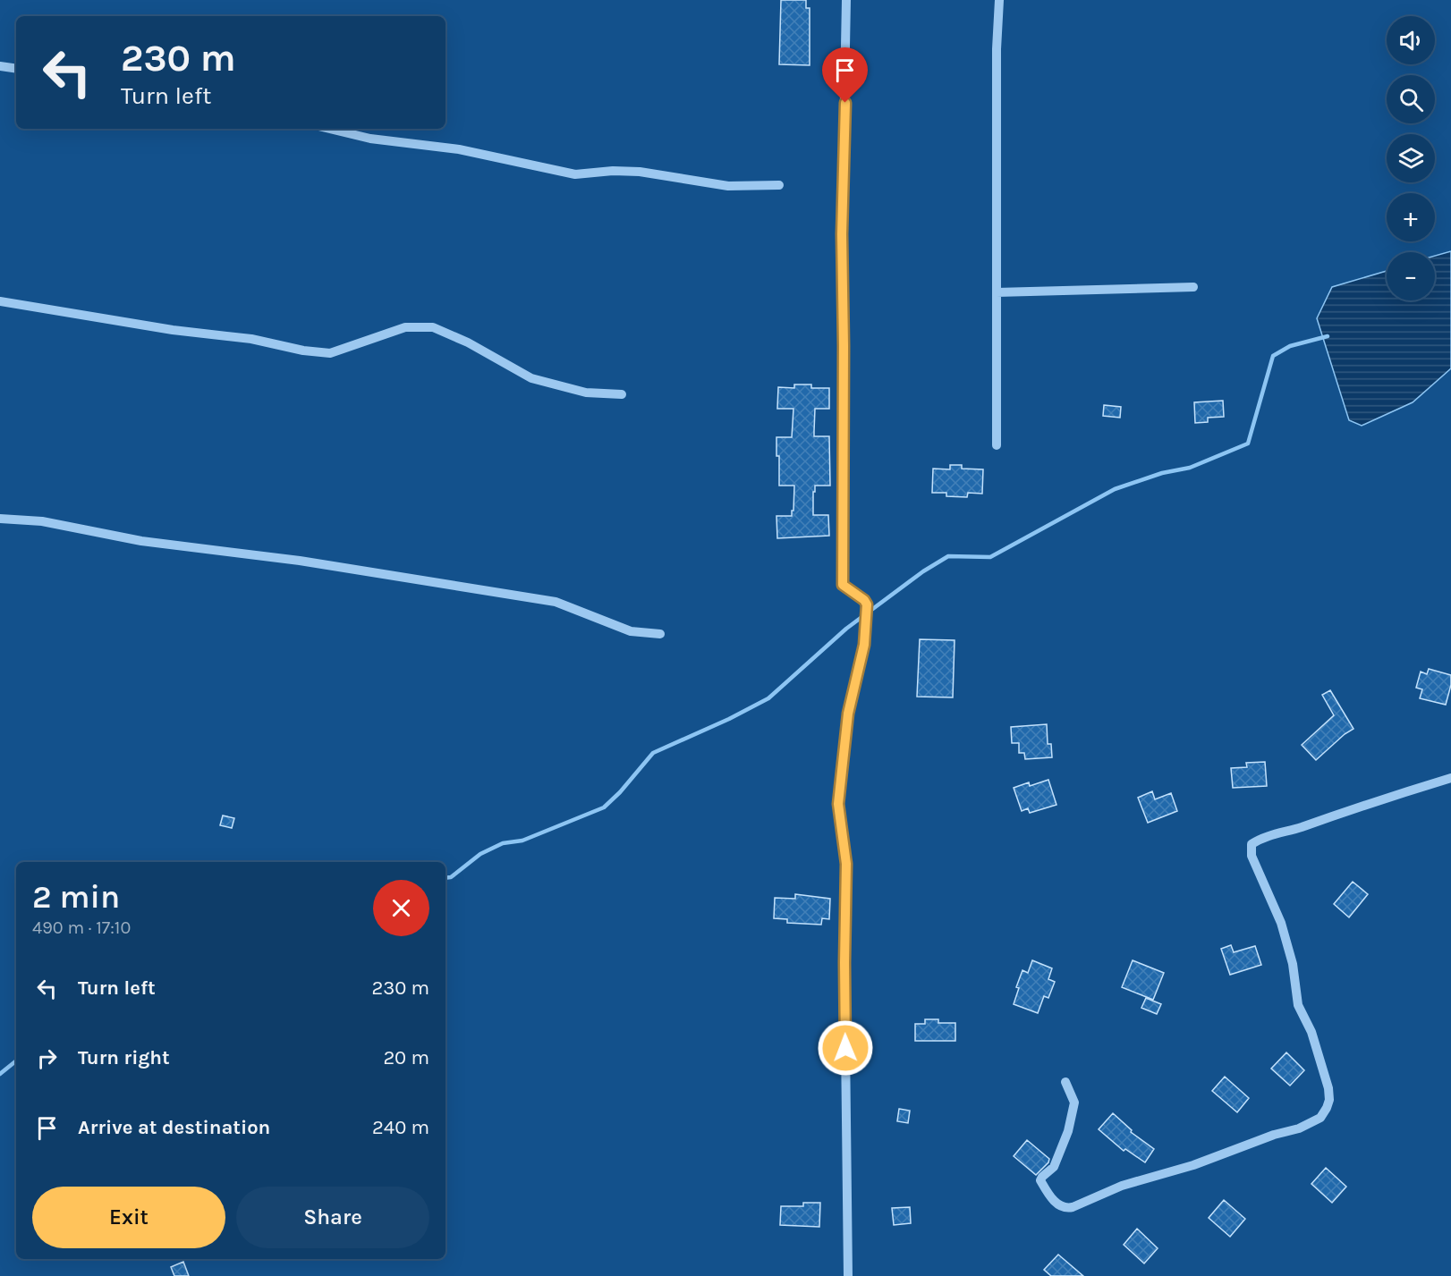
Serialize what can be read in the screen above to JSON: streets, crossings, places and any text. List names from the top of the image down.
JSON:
{
  "page": {
    "map_buttons": ["+", "−"],
    "turn": ["230 m", "Turn left"],
    "heading": ["2 min", "490 m · 17:10"],
    "list": [
      {
        "name": "Turn left",
        "value": "230 m"
      },
      {
        "name": "Turn right",
        "value": "20 m"
      },
      {
        "name": "Arrive at destination",
        "value": "240 m"
      }
    ],
    "buttons": ["Exit", "Share"]
  }
}
